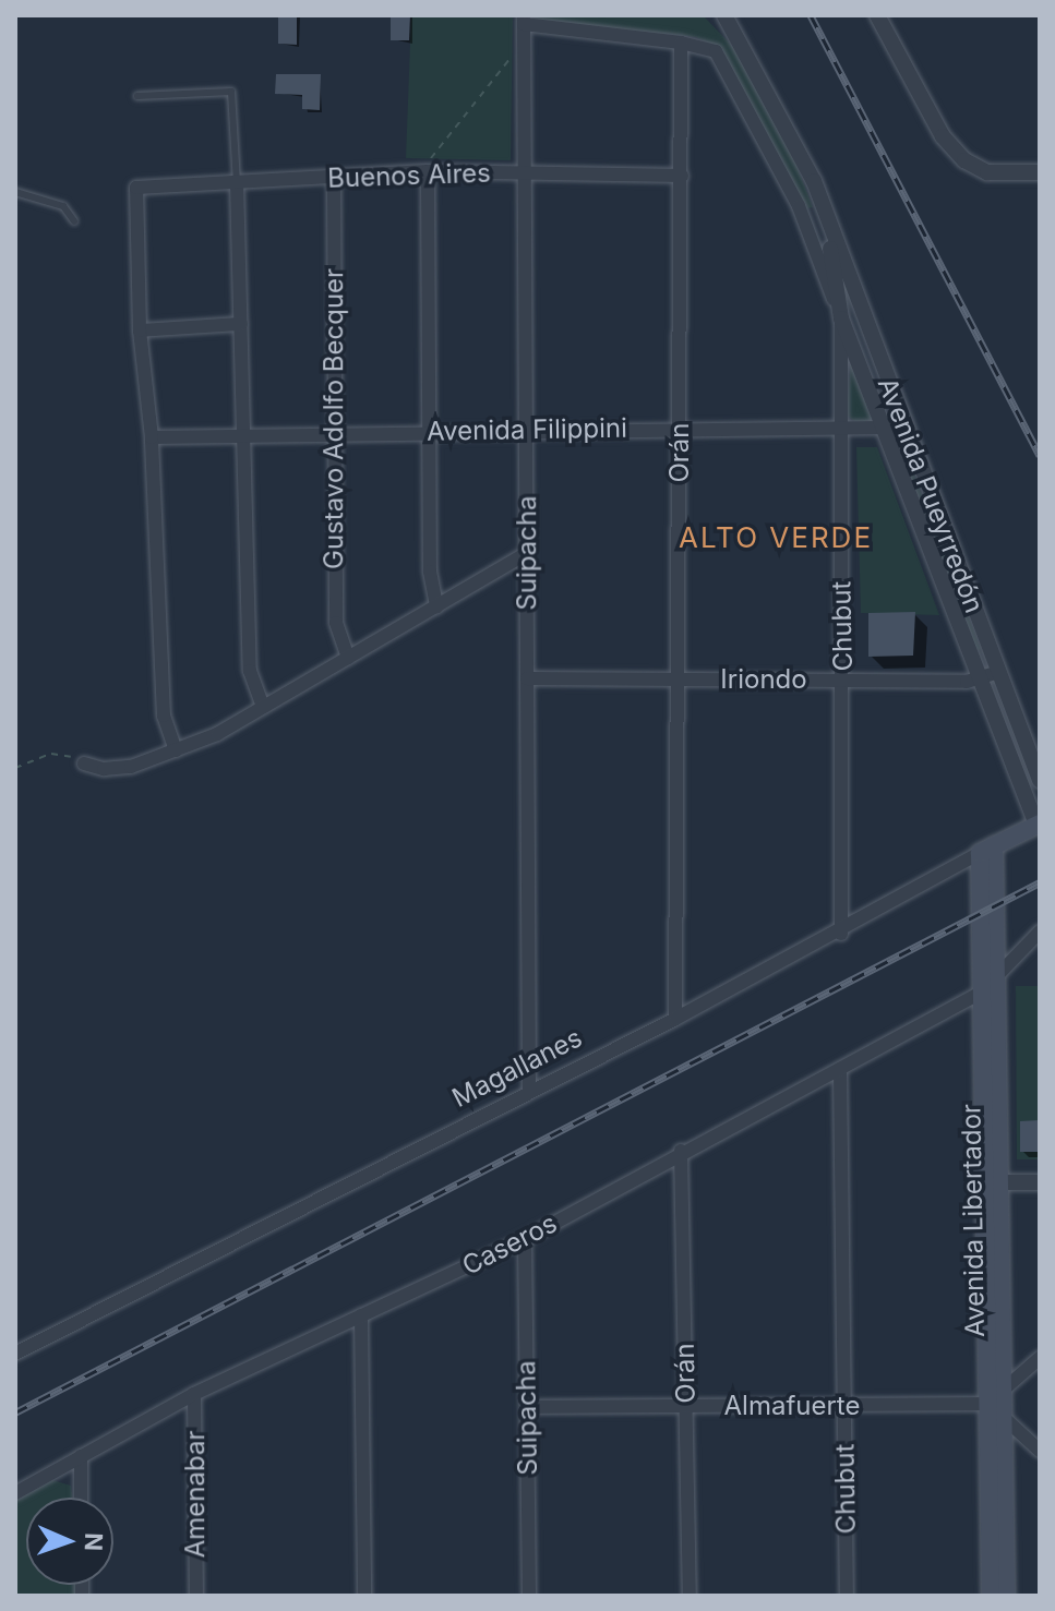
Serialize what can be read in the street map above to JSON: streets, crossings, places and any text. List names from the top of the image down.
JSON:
{
  "streets": {
    "main road": ["Magallanes", "Avenida Libertador"],
    "street": [
      "Buenos Aires",
      "Gustavo Adolfo Becquer",
      "Avenida Filippini",
      "Orán",
      "Avenida Pueyrredón",
      "Suipacha",
      "Chubut",
      "Iriondo",
      "Caseros",
      "Almafuerte",
      "Amenabar"
    ]
  },
  "crossings": [
    ["Buenos Aires", "Gustavo Adolfo Becquer"],
    ["Buenos Aires", "Orán"],
    ["Buenos Aires", "Suipacha"],
    ["Gustavo Adolfo Becquer", "Avenida Filippini"],
    ["Avenida Filippini", "Orán"],
    ["Avenida Filippini", "Avenida Pueyrredón"],
    ["Avenida Filippini", "Suipacha"],
    ["Avenida Filippini", "Chubut"],
    ["Orán", "Avenida Pueyrredón"],
    ["Orán", "Iriondo"],
    ["Orán", "Magallanes"],
    ["Orán", "Caseros"],
    ["Orán", "Almafuerte"],
    ["Avenida Pueyrredón", "Chubut"],
    ["Avenida Pueyrredón", "Iriondo"],
    ["Avenida Pueyrredón", "Magallanes"],
    ["Suipacha", "Iriondo"],
    ["Suipacha", "Magallanes"],
    ["Suipacha", "Caseros"],
    ["Suipacha", "Almafuerte"],
    ["Chubut", "Iriondo"],
    ["Chubut", "Magallanes"],
    ["Chubut", "Caseros"],
    ["Chubut", "Almafuerte"],
    ["Magallanes", "Avenida Libertador"],
    ["Avenida Libertador", "Caseros"],
    ["Avenida Libertador", "Almafuerte"],
    ["Caseros", "Amenabar"]
  ],
  "districts": ["ALTO VERDE"],
  "north": "right"
}
